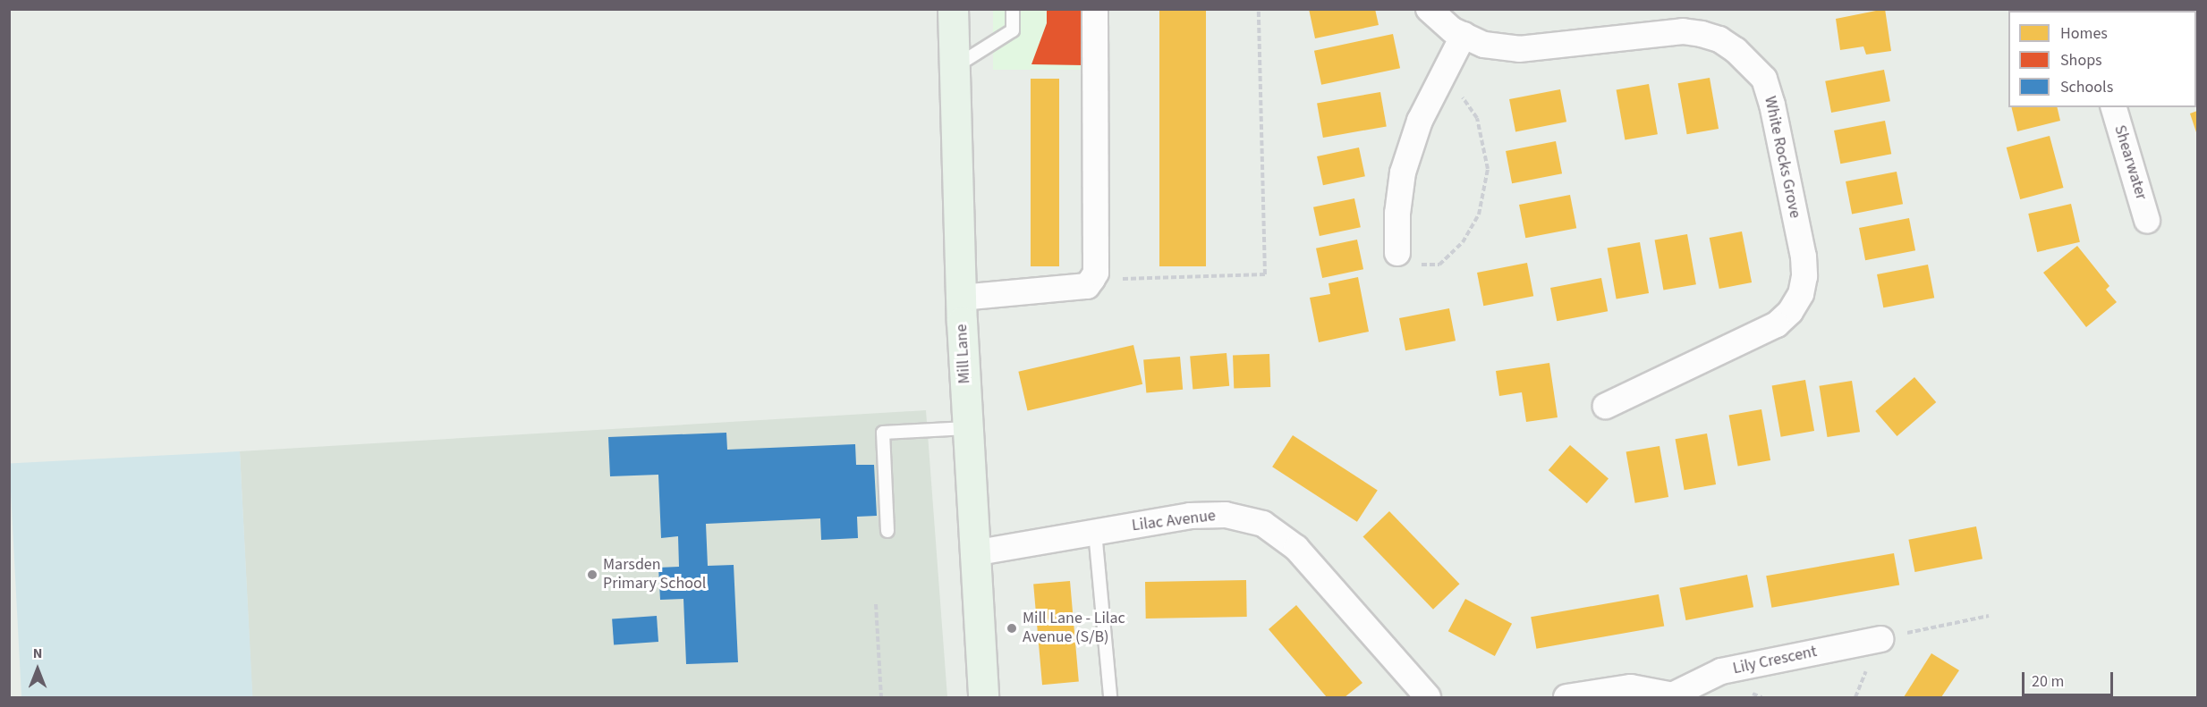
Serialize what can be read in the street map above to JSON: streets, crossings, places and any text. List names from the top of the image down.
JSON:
{
  "streets": {
    "main road": ["Mill Lane"],
    "street": [
      "White Rocks Grove",
      "Shearwater",
      "Lilac Avenue",
      "Lily Crescent"
    ]
  },
  "crossings": [
    ["Mill Lane", "Lilac Avenue"]
  ],
  "places": ["Marsden Primary School", "Mill Lane - Lilac Avenue (S/B)"],
  "legend": ["Homes", "Shops", "Schools"],
  "scale_bar": "20 m",
  "north": "top"
}
